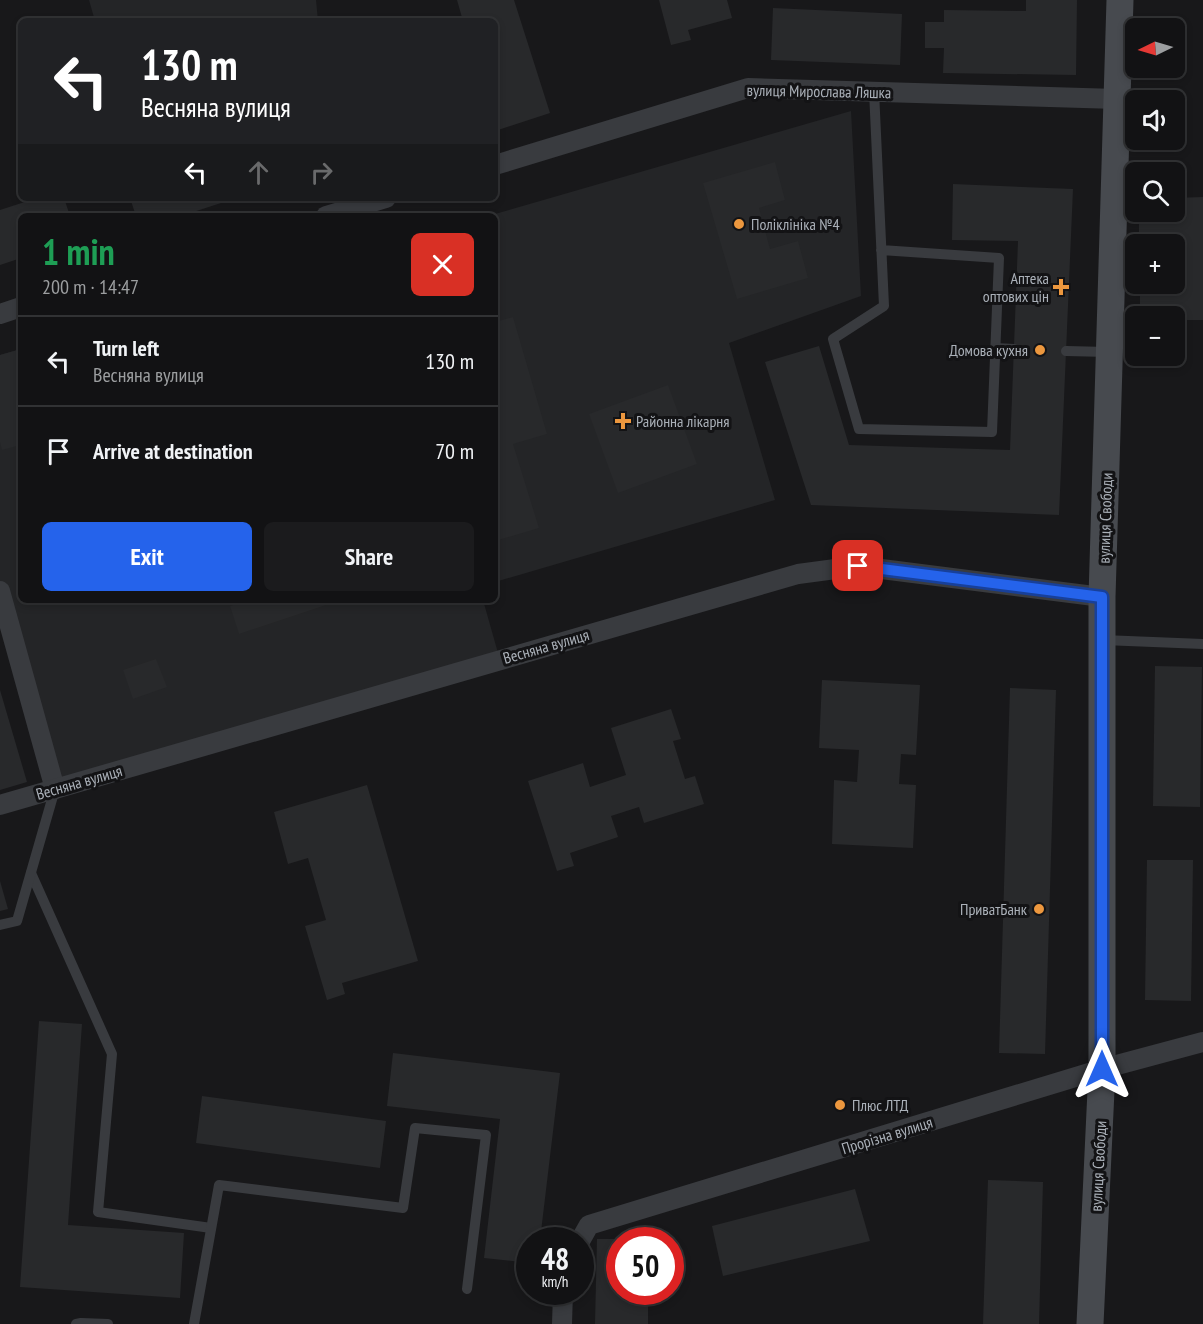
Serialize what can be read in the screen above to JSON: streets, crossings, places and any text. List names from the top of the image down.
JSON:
{
  "streets": {
    "main road": ["вулиця Свободи"],
    "street": ["вулиця Мирослава Ляшка", "Весняна вулиця", "Прорізна вулиця"]
  },
  "crossings": [
    ["вулиця Мирослава Ляшка", "вулиця Свободи"],
    ["вулиця Свободи", "Весняна вулиця"],
    ["вулиця Свободи", "Прорізна вулиця"]
  ],
  "places": {
    "other": [
      "Поліклініка №4",
      "Домова кухня",
      "ПриватБанк",
      "Плюс ЛТД"
    ],
    "health": ["Аптека оптових цін", "Районна лікарня"]
  },
  "north": "left",
  "page": {
    "map_buttons": ["+", "−"],
    "turn": ["130 m", "Весняна вулиця"],
    "heading": ["1 min", "200 m · 14:47"],
    "list": [
      {
        "name": "Turn left",
        "note": "Весняна вулиця",
        "value": "130 m"
      },
      {
        "name": "Arrive at destination",
        "value": "70 m"
      }
    ],
    "buttons": ["Exit", "Share"],
    "speed": "48 km/h",
    "limit": "50"
  }
}
